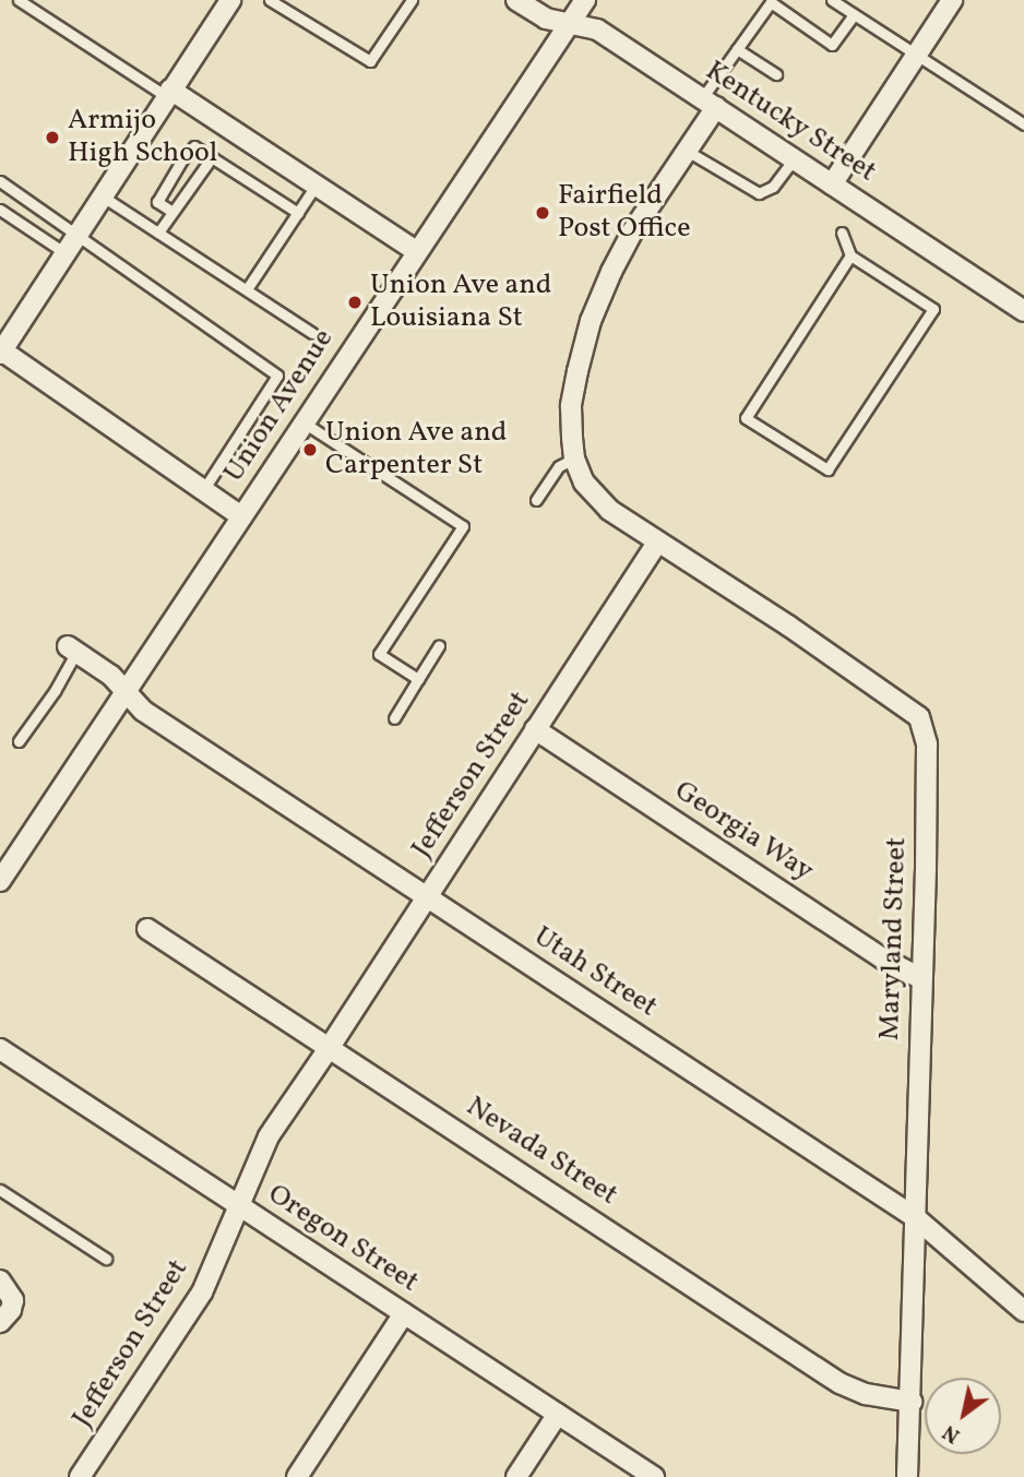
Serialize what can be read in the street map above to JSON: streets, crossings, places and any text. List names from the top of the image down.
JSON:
{
  "streets": {
    "street": [
      "Kentucky Street",
      "Union Avenue",
      "Jefferson Street",
      "Georgia Way",
      "Maryland Street",
      "Utah Street",
      "Nevada Street",
      "Oregon Street"
    ]
  },
  "crossings": [
    ["Kentucky Street", "Union Avenue"],
    ["Union Avenue", "Utah Street"],
    ["Jefferson Street", "Georgia Way"],
    ["Jefferson Street", "Maryland Street"],
    ["Jefferson Street", "Utah Street"],
    ["Jefferson Street", "Nevada Street"],
    ["Jefferson Street", "Oregon Street"],
    ["Georgia Way", "Maryland Street"],
    ["Maryland Street", "Utah Street"],
    ["Maryland Street", "Nevada Street"]
  ],
  "places": [
    "Armijo High School",
    "Fairfield Post Office",
    "Union Ave and Louisiana St",
    "Union Ave and Carpenter St"
  ],
  "north": "bottom left"
}
